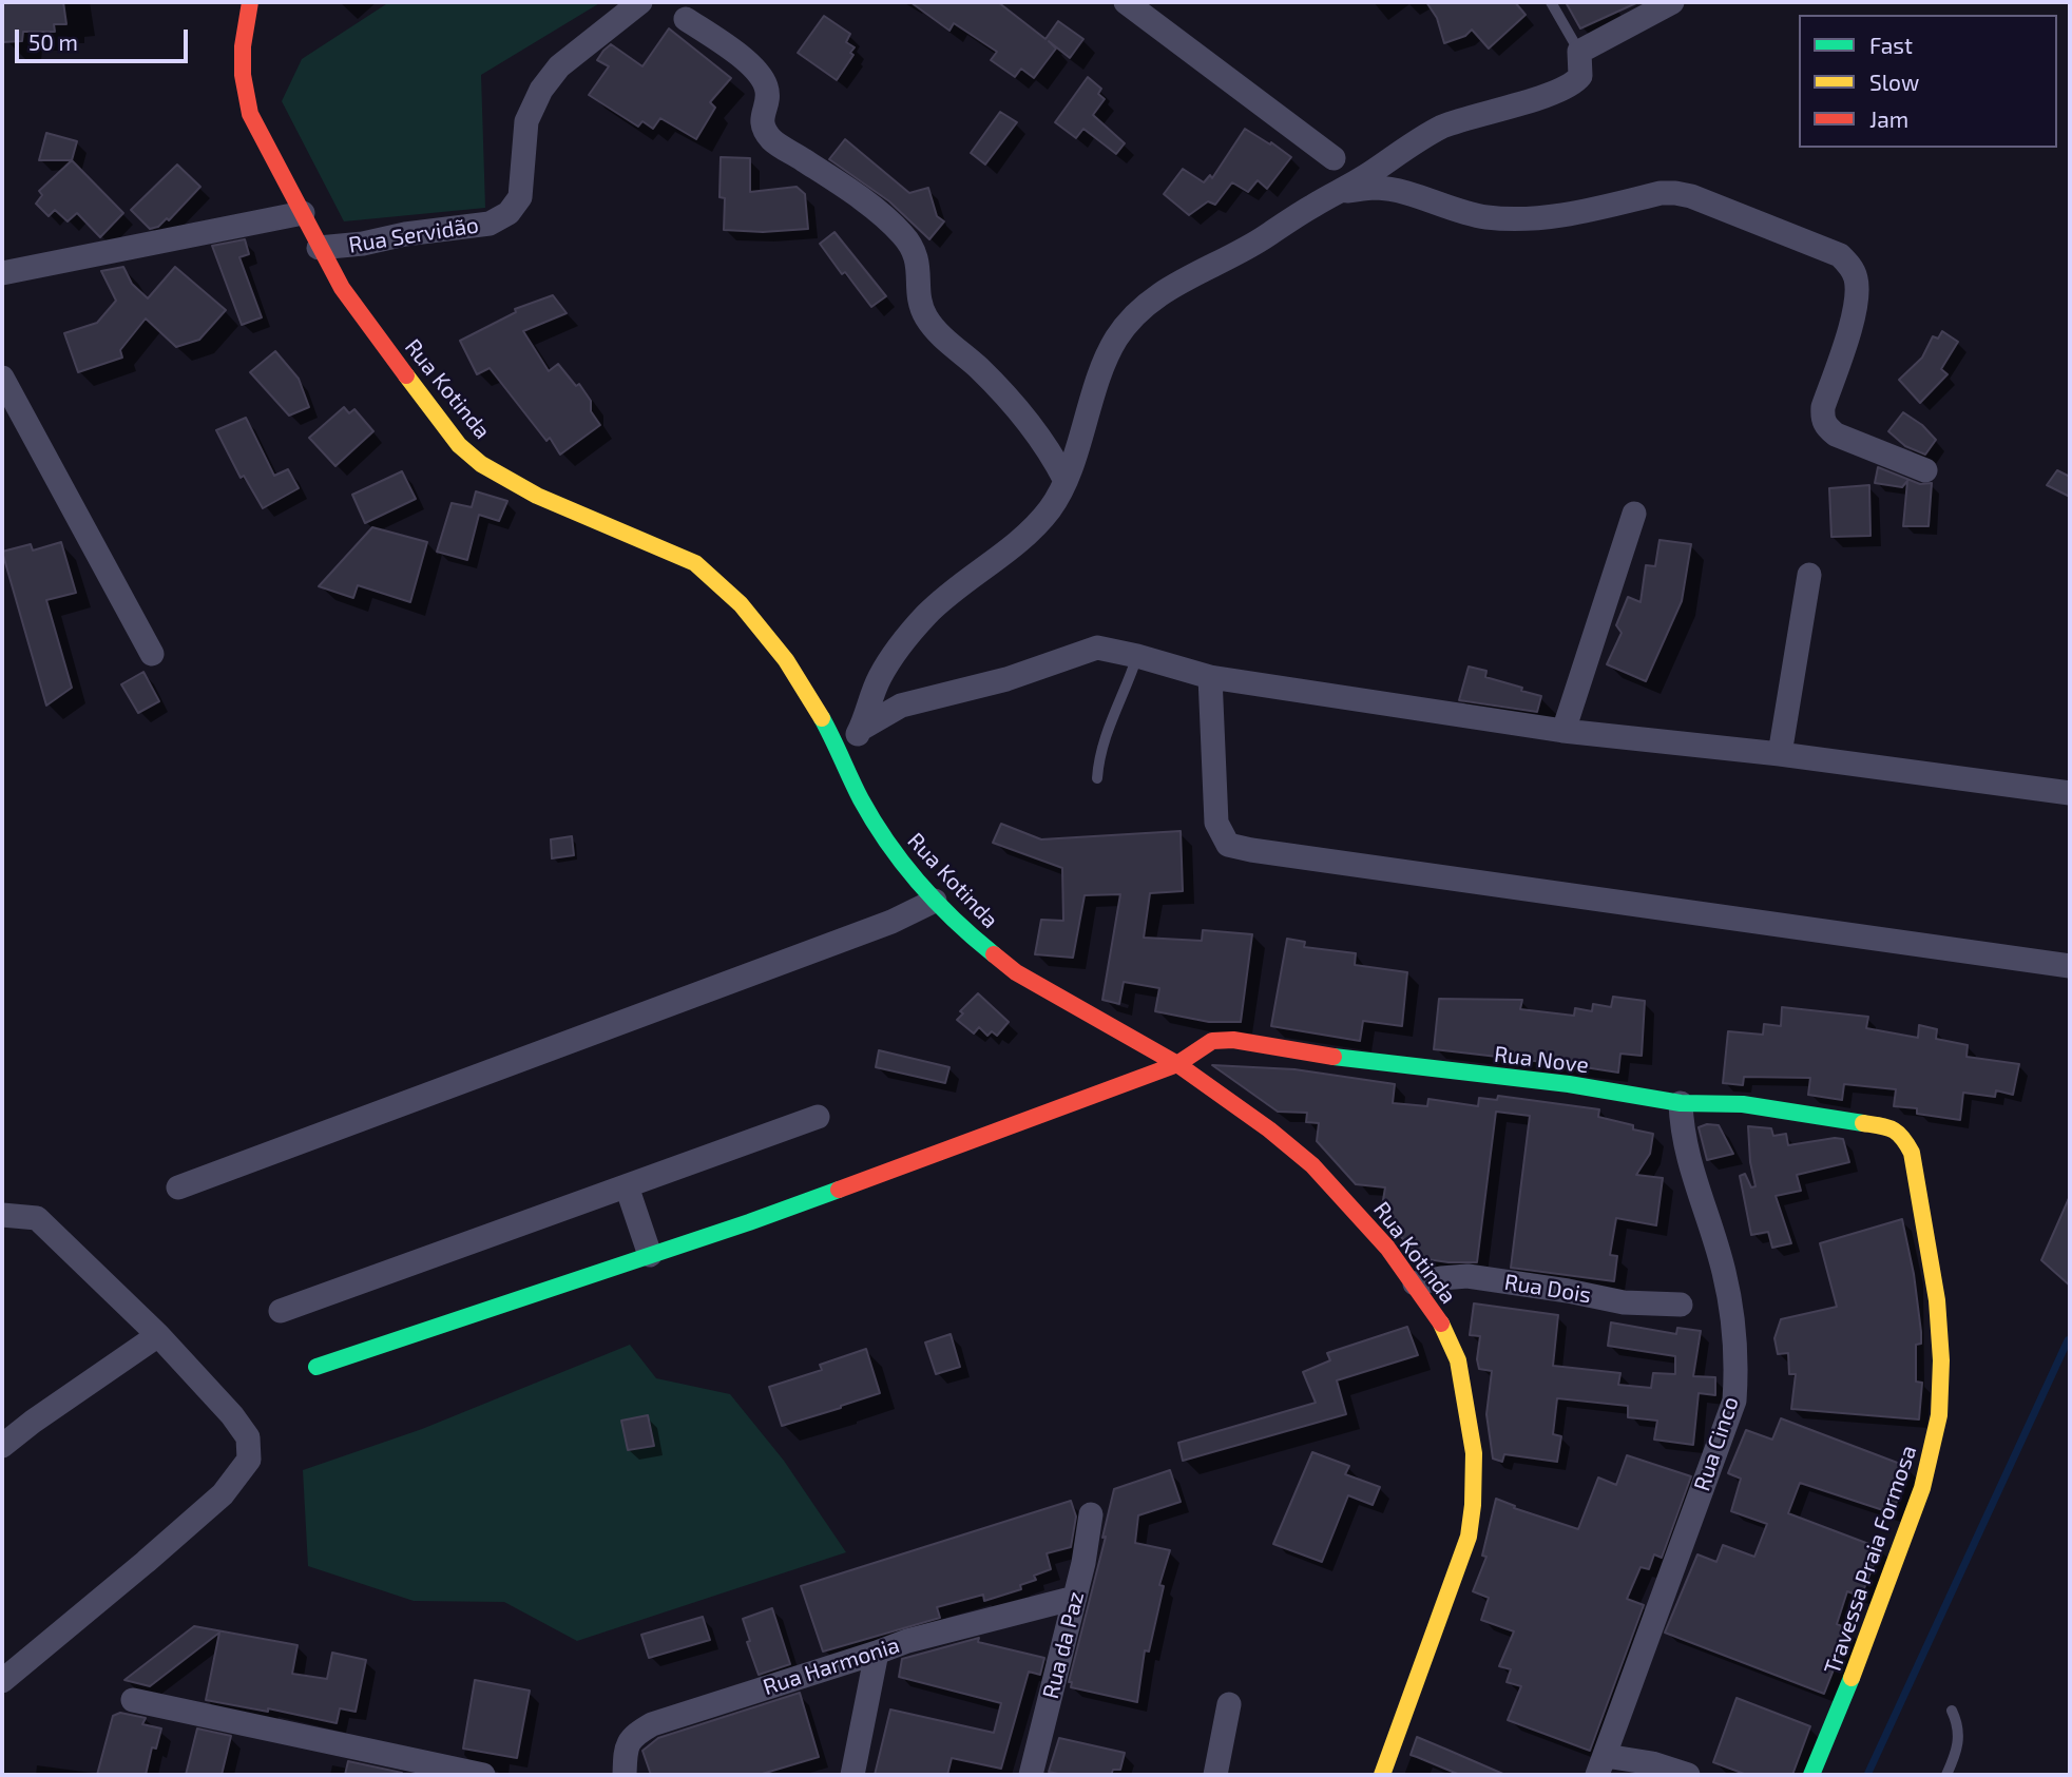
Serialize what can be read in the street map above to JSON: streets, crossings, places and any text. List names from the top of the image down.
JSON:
{
  "streets": {
    "street": [
      "Rua Servidão",
      "Rua Kotinda",
      "Rua Nove",
      "Rua Dois",
      "Rua Cinco",
      "Travessa Praia Formosa",
      "Rua da Paz",
      "Rua Harmonia"
    ]
  },
  "crossings": [
    ["Rua Servidão", "Rua Kotinda"],
    ["Rua Kotinda", "Rua Nove"],
    ["Rua Kotinda", "Rua Dois"],
    ["Rua Nove", "Rua Cinco"],
    ["Rua Nove", "Travessa Praia Formosa"],
    ["Rua da Paz", "Rua Harmonia"]
  ],
  "legend": ["Fast", "Slow", "Jam"],
  "scale_bar": "50 m"
}
